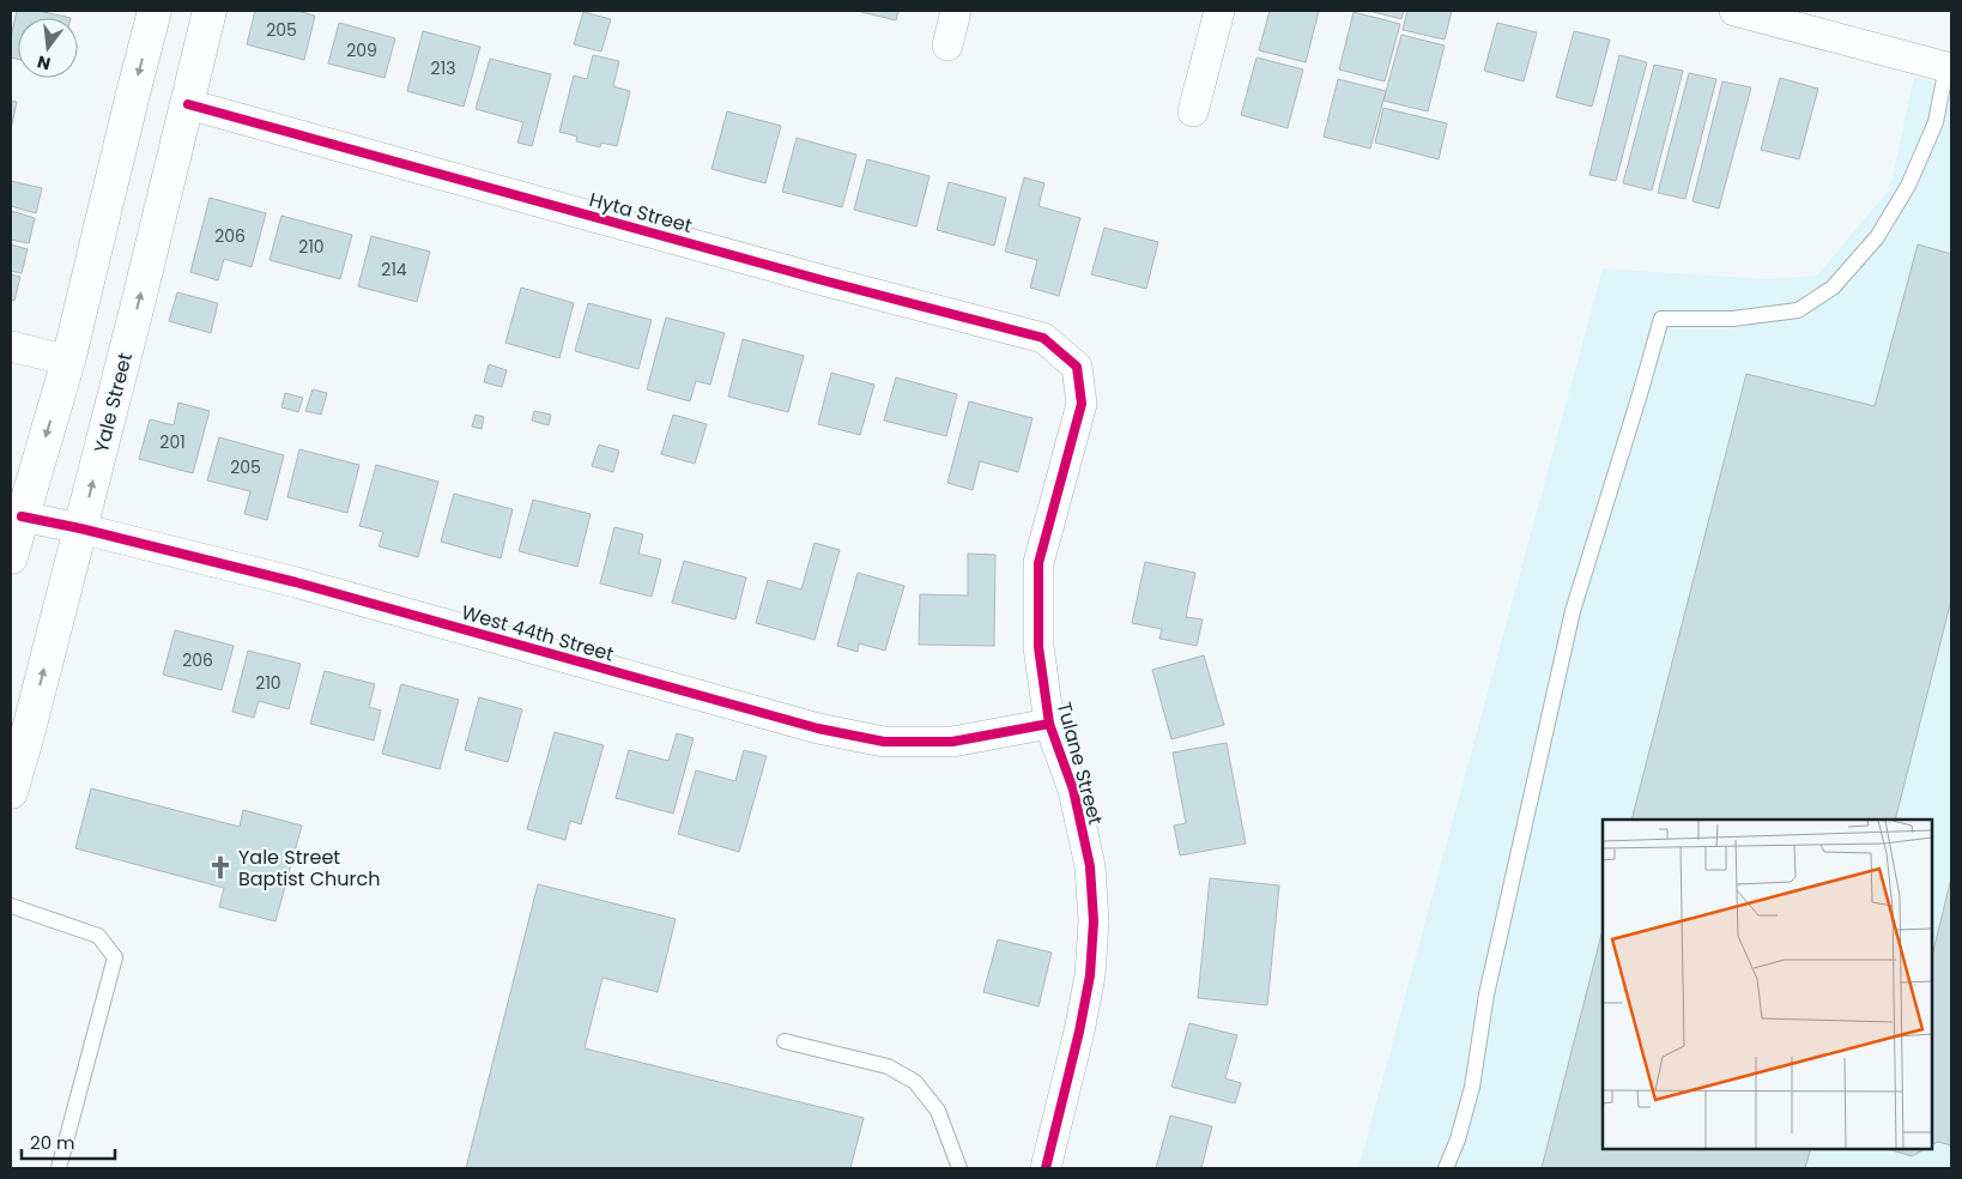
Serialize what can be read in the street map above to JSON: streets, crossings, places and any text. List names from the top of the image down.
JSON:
{
  "streets": {
    "main road": ["Yale Street"],
    "street": ["Hyta Street", "West 44th Street", "Tulane Street"]
  },
  "crossings": [
    ["Hyta Street", "Yale Street"],
    ["Hyta Street", "Tulane Street"],
    ["Yale Street", "West 44th Street"],
    ["West 44th Street", "Tulane Street"]
  ],
  "places": {
    "church": ["Yale Street Baptist Church"]
  },
  "house_numbers": [
    "205",
    "209",
    "213",
    "206",
    "210",
    "214",
    "201",
    "205",
    "206",
    "210"
  ],
  "scale_bar": "20 m",
  "north": "bottom"
}
